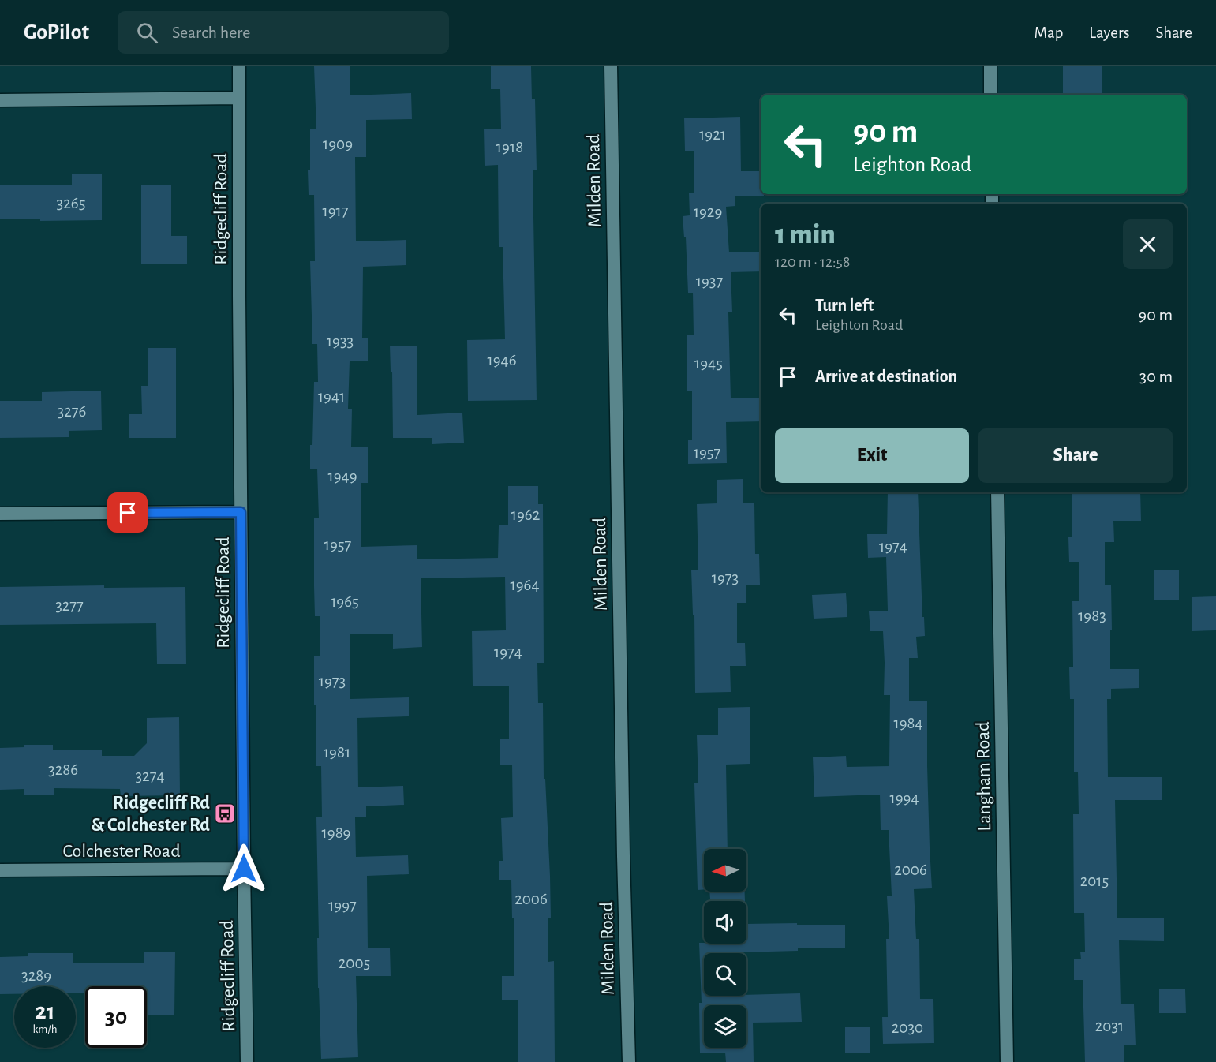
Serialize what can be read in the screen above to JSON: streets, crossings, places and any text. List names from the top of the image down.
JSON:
{
  "streets": {
    "street": [
      "Milden Road",
      "Ridgecliff Road",
      "Langham Road",
      "Colchester Road"
    ]
  },
  "crossings": [
    ["Ridgecliff Road", "Colchester Road"]
  ],
  "places": {
    "bus stop": ["Ridgecliff Rd & Colchester Rd"]
  },
  "house_numbers": [
    "1921",
    "1909",
    "1918",
    "3265",
    "1917",
    "1929",
    "1937",
    "1933",
    "1946",
    "1945",
    "1941",
    "3276",
    "1957",
    "1949",
    "1962",
    "1957",
    "1974",
    "1973",
    "1964",
    "1965",
    "3277",
    "1983",
    "1974",
    "1973",
    "1984",
    "1981",
    "3286",
    "3274",
    "1994",
    "1989",
    "2006",
    "2015",
    "2006",
    "1997",
    "2005",
    "3289",
    "2031",
    "2030"
  ],
  "north": "left",
  "page": {
    "header": "GoPilot",
    "search": "Search here",
    "nav": ["Map", "Layers", "Share"],
    "turn": ["90 m", "Leighton Road"],
    "heading": ["1 min", "120 m · 12:58"],
    "list": [
      {
        "name": "Turn left",
        "note": "Leighton Road",
        "value": "90 m"
      },
      {
        "name": "Arrive at destination",
        "value": "30 m"
      }
    ],
    "buttons": ["Exit", "Share"],
    "speed": "21 km/h",
    "limit": "30"
  }
}
